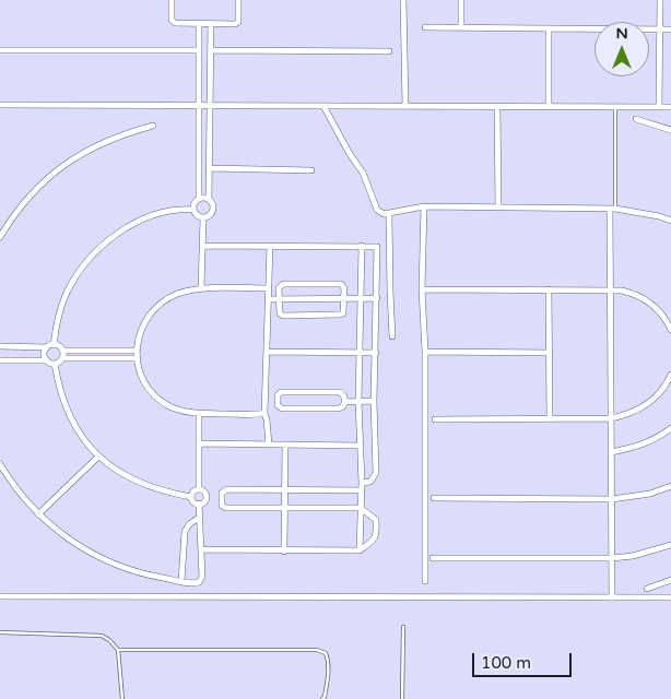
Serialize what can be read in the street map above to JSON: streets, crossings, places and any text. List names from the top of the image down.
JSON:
{
  "scale_bar": "100 m",
  "north": "top"
}
